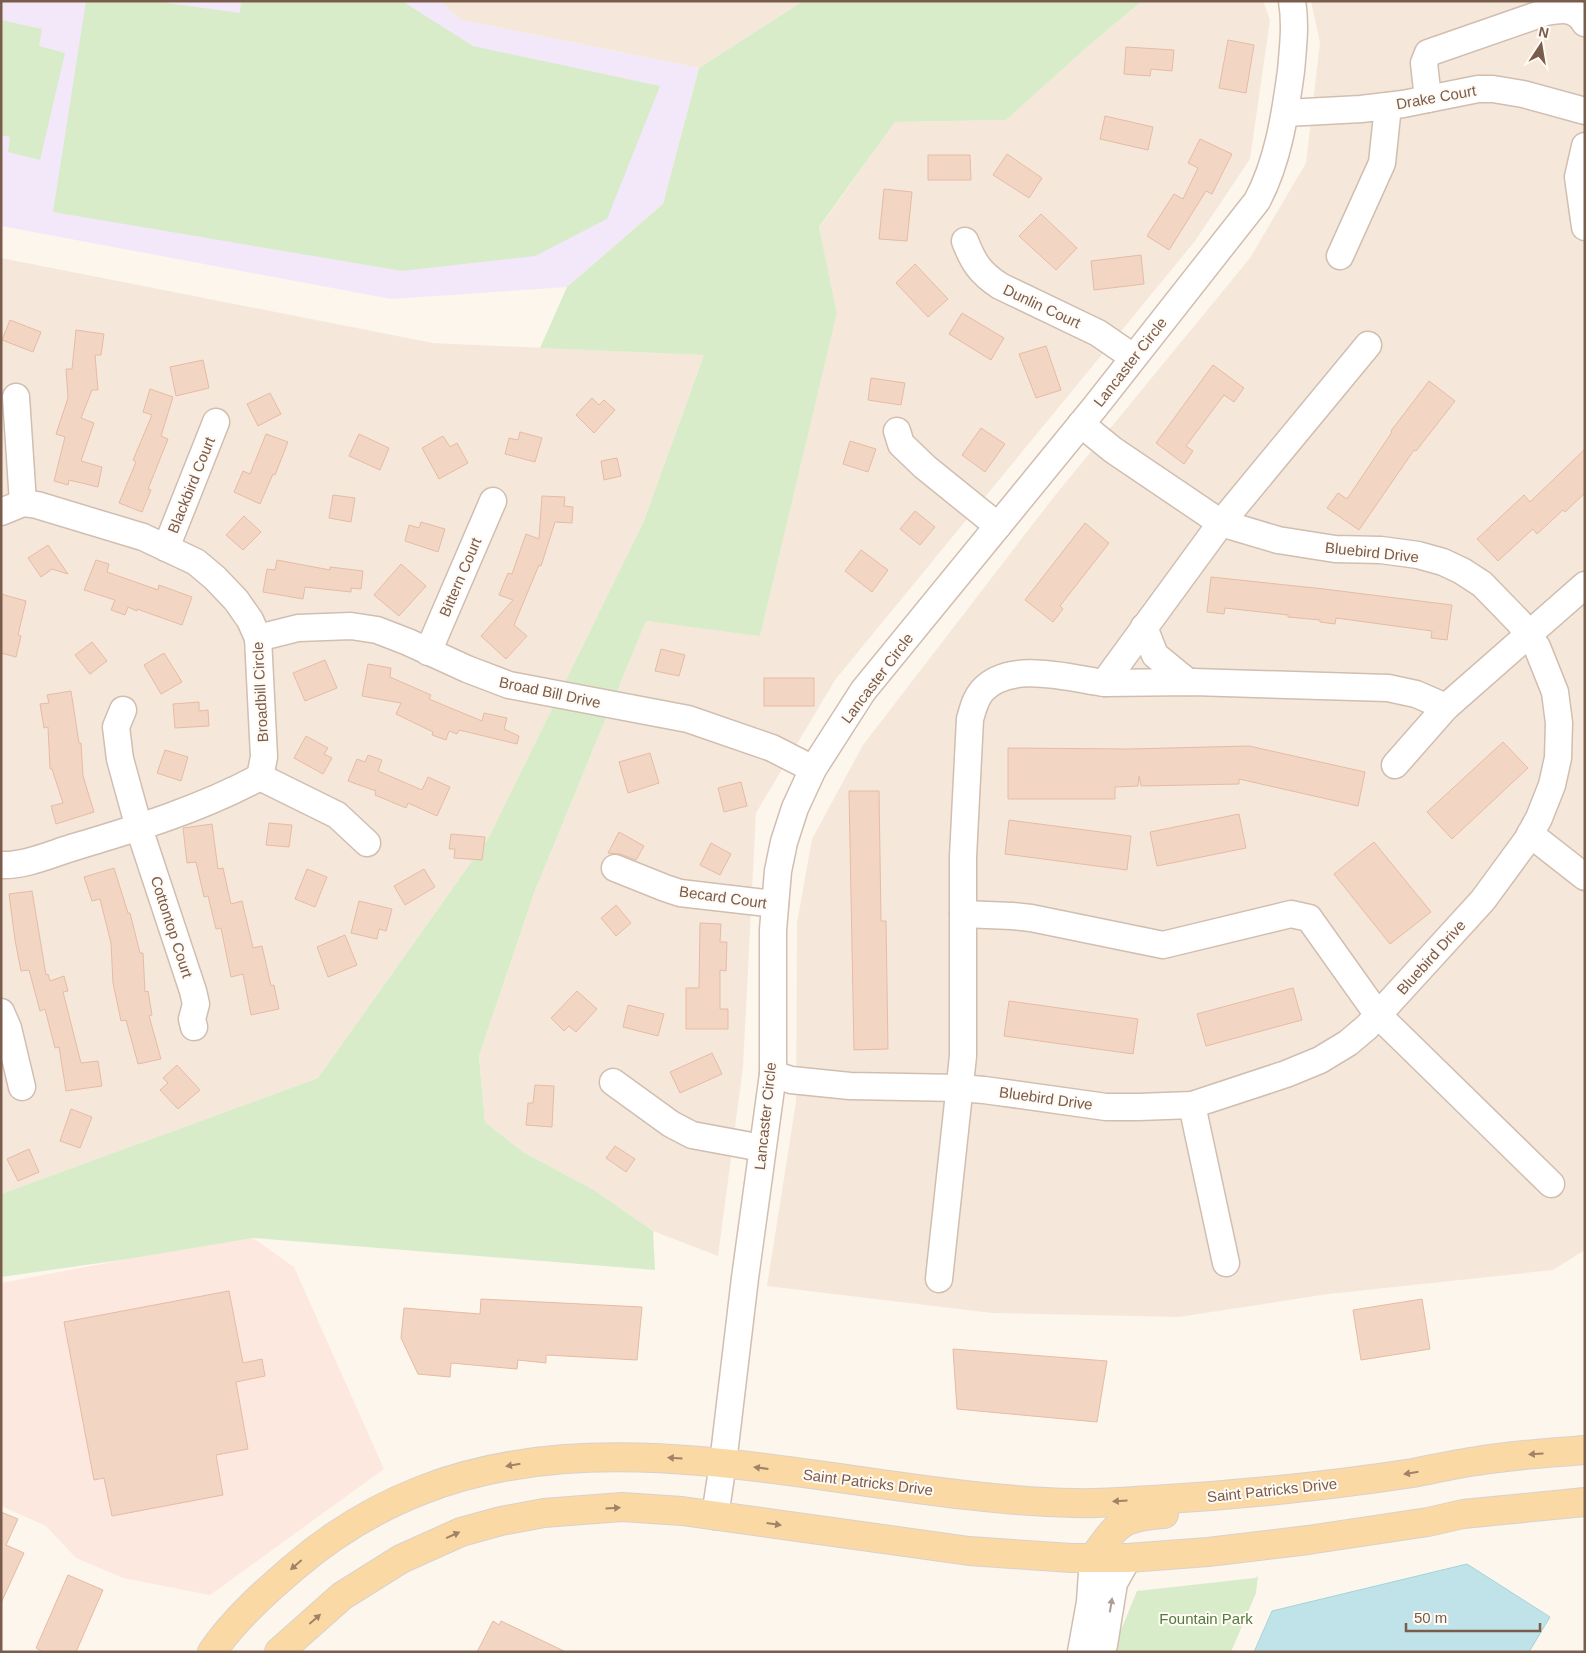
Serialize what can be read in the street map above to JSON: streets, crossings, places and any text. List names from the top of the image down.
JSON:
{
  "streets": {
    "main road": ["Saint Patricks Drive"],
    "street": [
      "Drake Court",
      "Dunlin Court",
      "Lancaster Circle",
      "Blackbird Court",
      "Bluebird Drive",
      "Bittern Court",
      "Broadbill Circle",
      "Broad Bill Drive",
      "Becard Court",
      "Cottontop Court"
    ]
  },
  "crossings": [
    ["Drake Court", "Lancaster Circle"],
    ["Dunlin Court", "Lancaster Circle"],
    ["Lancaster Circle", "Bluebird Drive"],
    ["Lancaster Circle", "Broad Bill Drive"],
    ["Lancaster Circle", "Becard Court"],
    ["Lancaster Circle", "Saint Patricks Drive"],
    ["Blackbird Court", "Broadbill Circle"],
    ["Bittern Court", "Broad Bill Drive"],
    ["Broadbill Circle", "Broad Bill Drive"]
  ],
  "parks": ["Fountain Park"],
  "scale_bar": "50 m",
  "north": "top"
}
